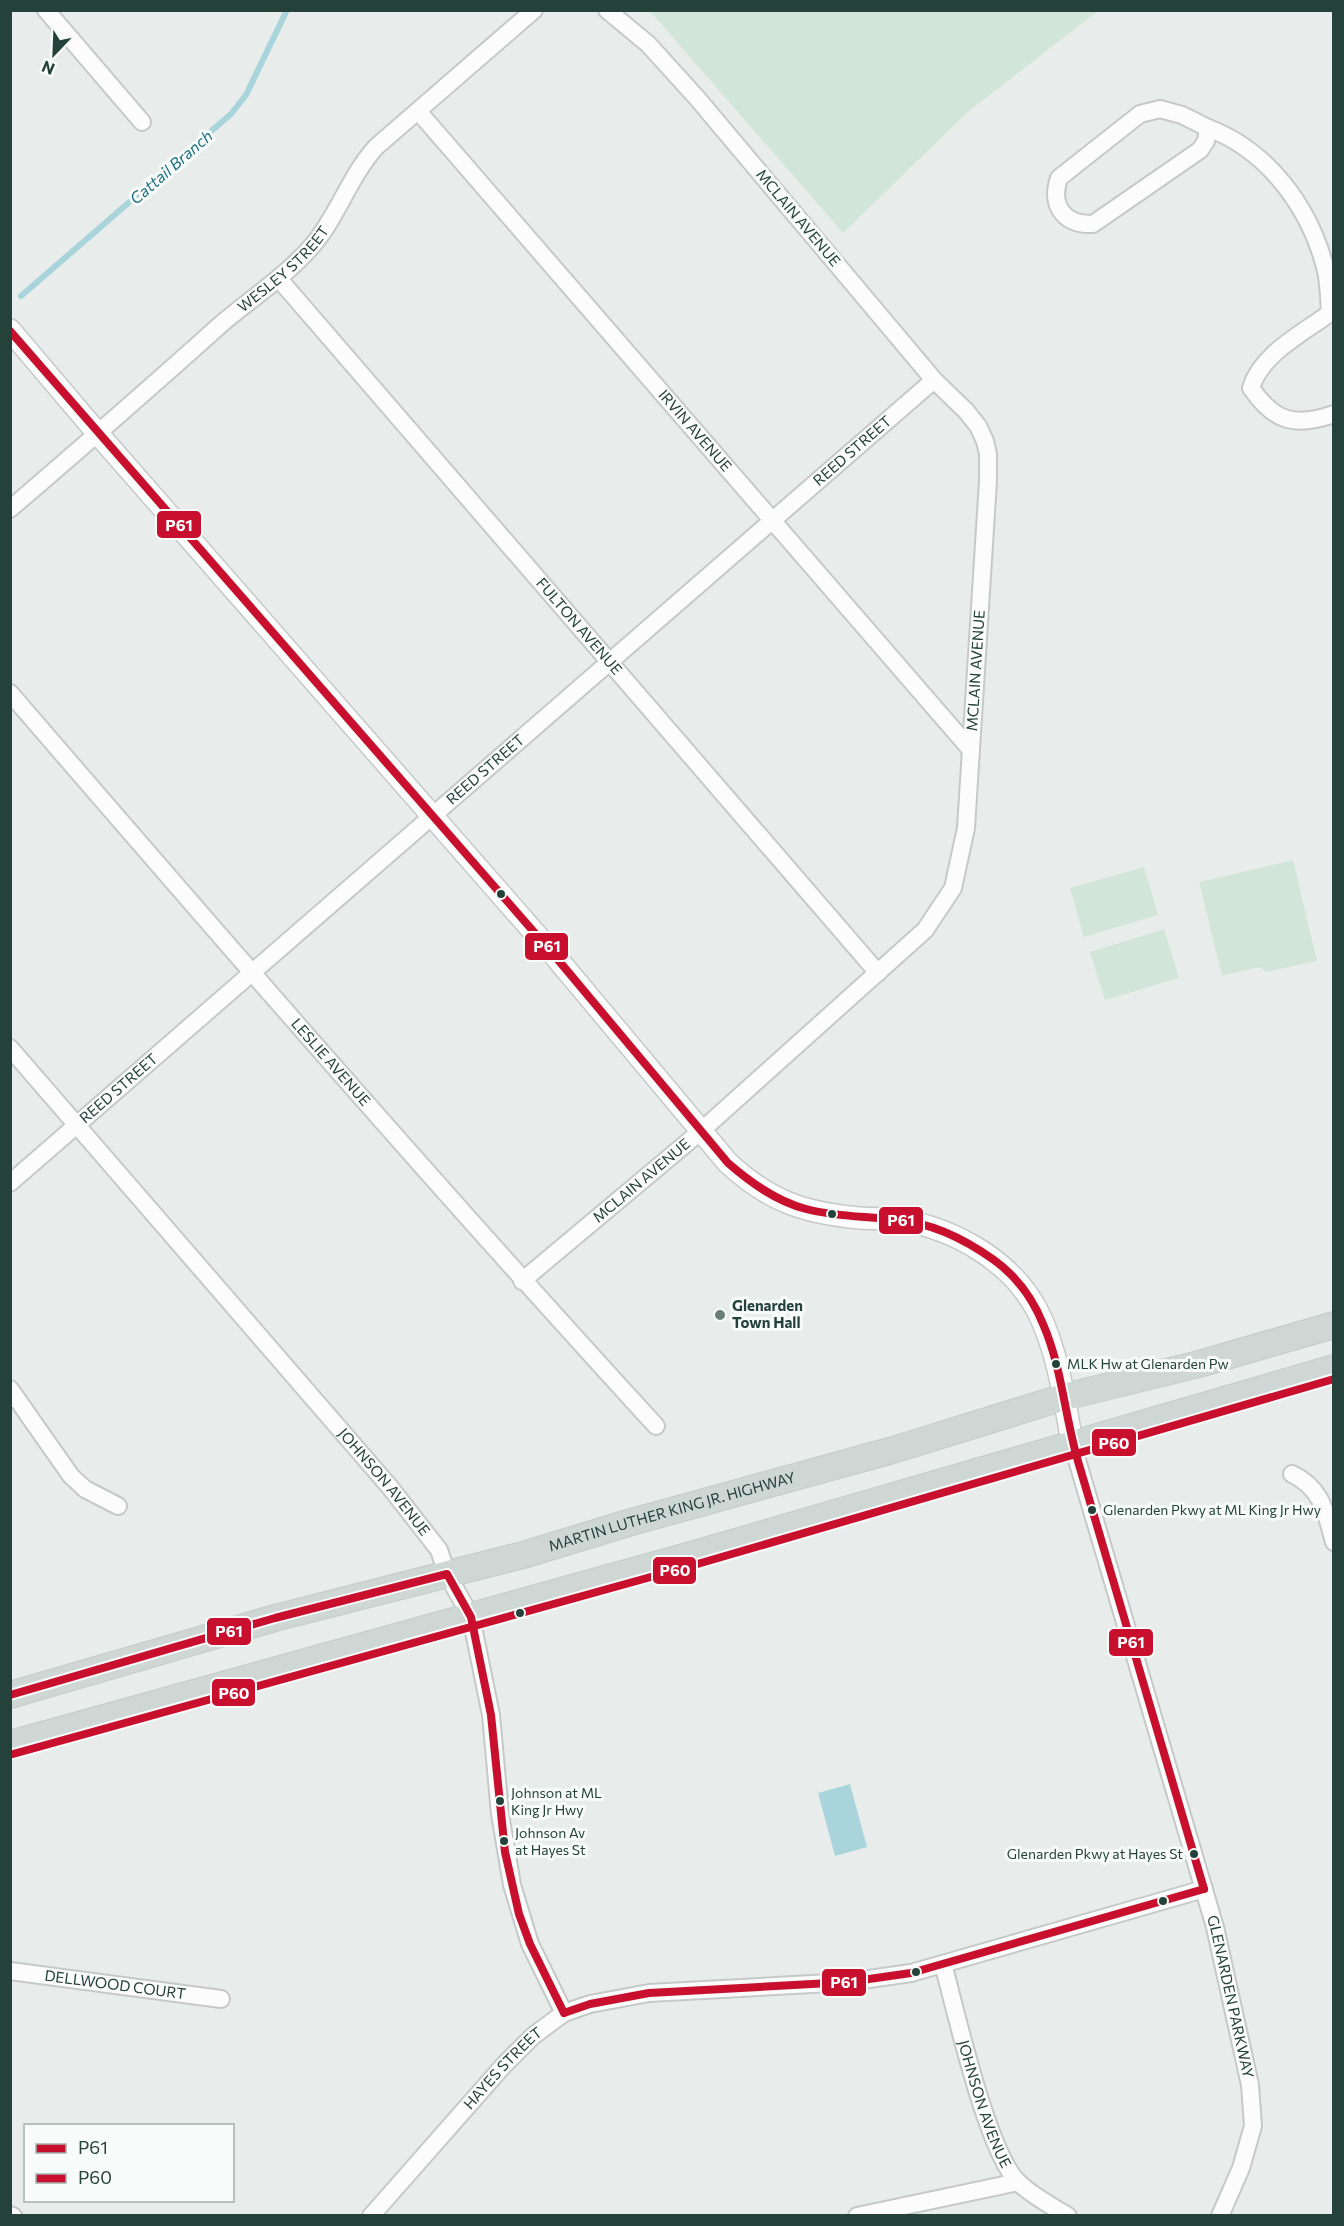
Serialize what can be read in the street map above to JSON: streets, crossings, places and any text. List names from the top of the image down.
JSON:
{
  "streets": {
    "main road": ["MARTIN LUTHER KING JR. HIGHWAY"],
    "street": [
      "MCLAIN AVENUE",
      "WESLEY STREET",
      "IRVIN AVENUE",
      "REED STREET",
      "FULTON AVENUE",
      "LESLIE AVENUE",
      "JOHNSON AVENUE",
      "DELLWOOD COURT",
      "GLENARDEN PARKWAY",
      "HAYES STREET"
    ]
  },
  "crossings": [
    ["MCLAIN AVENUE", "IRVIN AVENUE"],
    ["MCLAIN AVENUE", "REED STREET"],
    ["MCLAIN AVENUE", "FULTON AVENUE"],
    ["MCLAIN AVENUE", "LESLIE AVENUE"],
    ["MCLAIN AVENUE", "GLENARDEN PARKWAY"],
    ["WESLEY STREET", "IRVIN AVENUE"],
    ["WESLEY STREET", "FULTON AVENUE"],
    ["WESLEY STREET", "GLENARDEN PARKWAY"],
    ["IRVIN AVENUE", "REED STREET"],
    ["REED STREET", "FULTON AVENUE"],
    ["REED STREET", "LESLIE AVENUE"],
    ["REED STREET", "JOHNSON AVENUE"],
    ["REED STREET", "GLENARDEN PARKWAY"],
    ["JOHNSON AVENUE", "MARTIN LUTHER KING JR. HIGHWAY"],
    ["JOHNSON AVENUE", "HAYES STREET"],
    ["MARTIN LUTHER KING JR. HIGHWAY", "GLENARDEN PARKWAY"],
    ["GLENARDEN PARKWAY", "HAYES STREET"]
  ],
  "water": ["Cattail Branch"],
  "places": [
    "Glenarden Town Hall",
    "MLK Hw at Glenarden Pw",
    "Glenarden Pkwy at ML King Jr Hwy",
    "Johnson at ML King Jr Hwy",
    "Johnson Av at Hayes St",
    "Glenarden Pkwy at Hayes St"
  ],
  "lines": ["transit line P61", "transit line P60"],
  "legend": ["P61", "P60"],
  "north": "bottom left"
}
